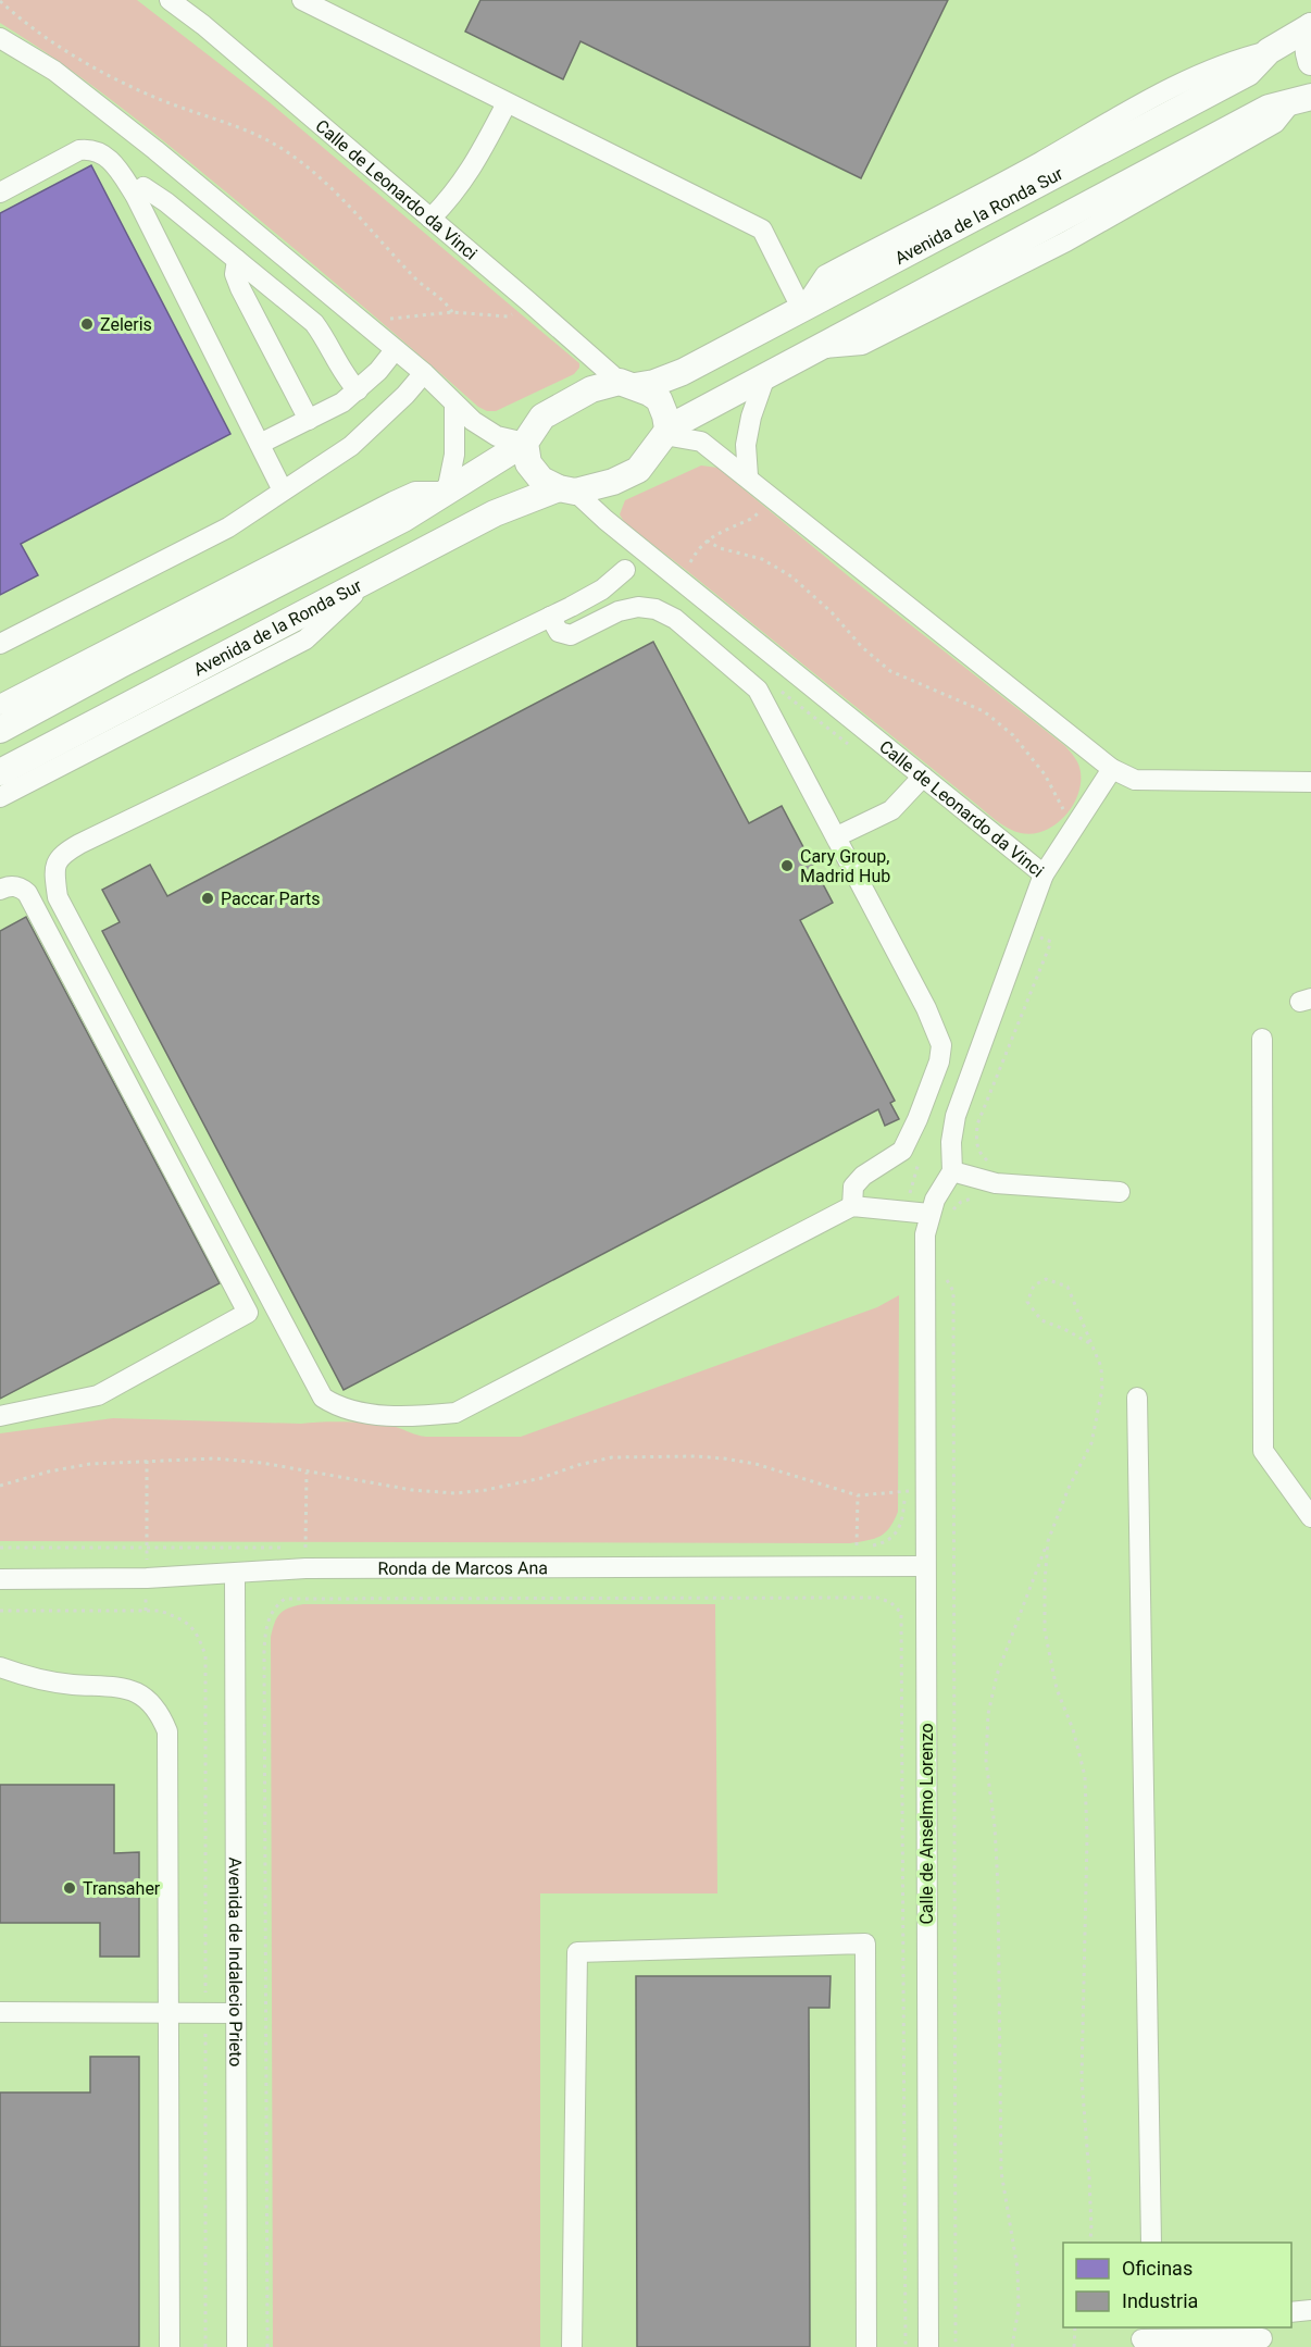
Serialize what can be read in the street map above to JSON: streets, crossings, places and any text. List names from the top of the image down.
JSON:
{
  "streets": {
    "main road": ["Avenida de la Ronda Sur"],
    "street": [
      "Calle de Leonardo da Vinci",
      "Ronda de Marcos Ana",
      "Calle de Anselmo Lorenzo",
      "Avenida de Indalecio Prieto"
    ]
  },
  "crossings": [
    ["Calle de Leonardo da Vinci", "Avenida de la Ronda Sur"],
    ["Ronda de Marcos Ana", "Calle de Anselmo Lorenzo"],
    ["Ronda de Marcos Ana", "Avenida de Indalecio Prieto"]
  ],
  "places": [
    "Zeleris",
    "Cary Group, Madrid Hub",
    "Paccar Parts",
    "Transaher"
  ],
  "legend": ["Oficinas", "Industria"]
}
